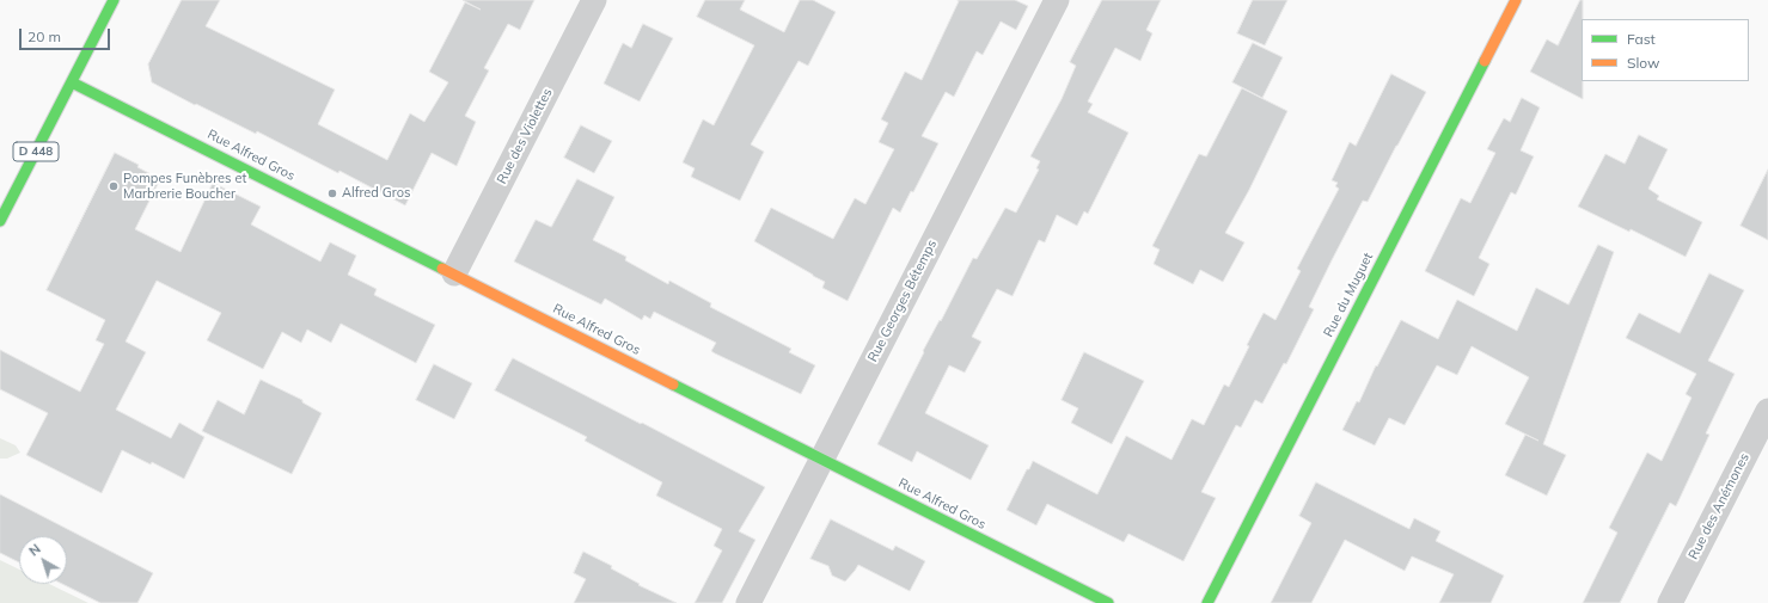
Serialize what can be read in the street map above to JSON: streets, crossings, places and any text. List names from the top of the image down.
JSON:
{
  "streets": {
    "street": [
      "Rue des Violettes",
      "D 448",
      "Rue Alfred Gros",
      "Rue du Muguet",
      "Rue Georges Bétemps",
      "Rue des Anémones"
    ]
  },
  "crossings": [
    ["Rue des Violettes", "Rue Alfred Gros"],
    ["D 448", "Rue Alfred Gros"],
    ["Rue Alfred Gros", "Rue Georges Bétemps"]
  ],
  "places": ["Pompes Funèbres et Marbrerie Boucher", "Alfred Gros"],
  "legend": ["Fast", "Slow"],
  "scale_bar": "20 m",
  "north": "top left"
}
